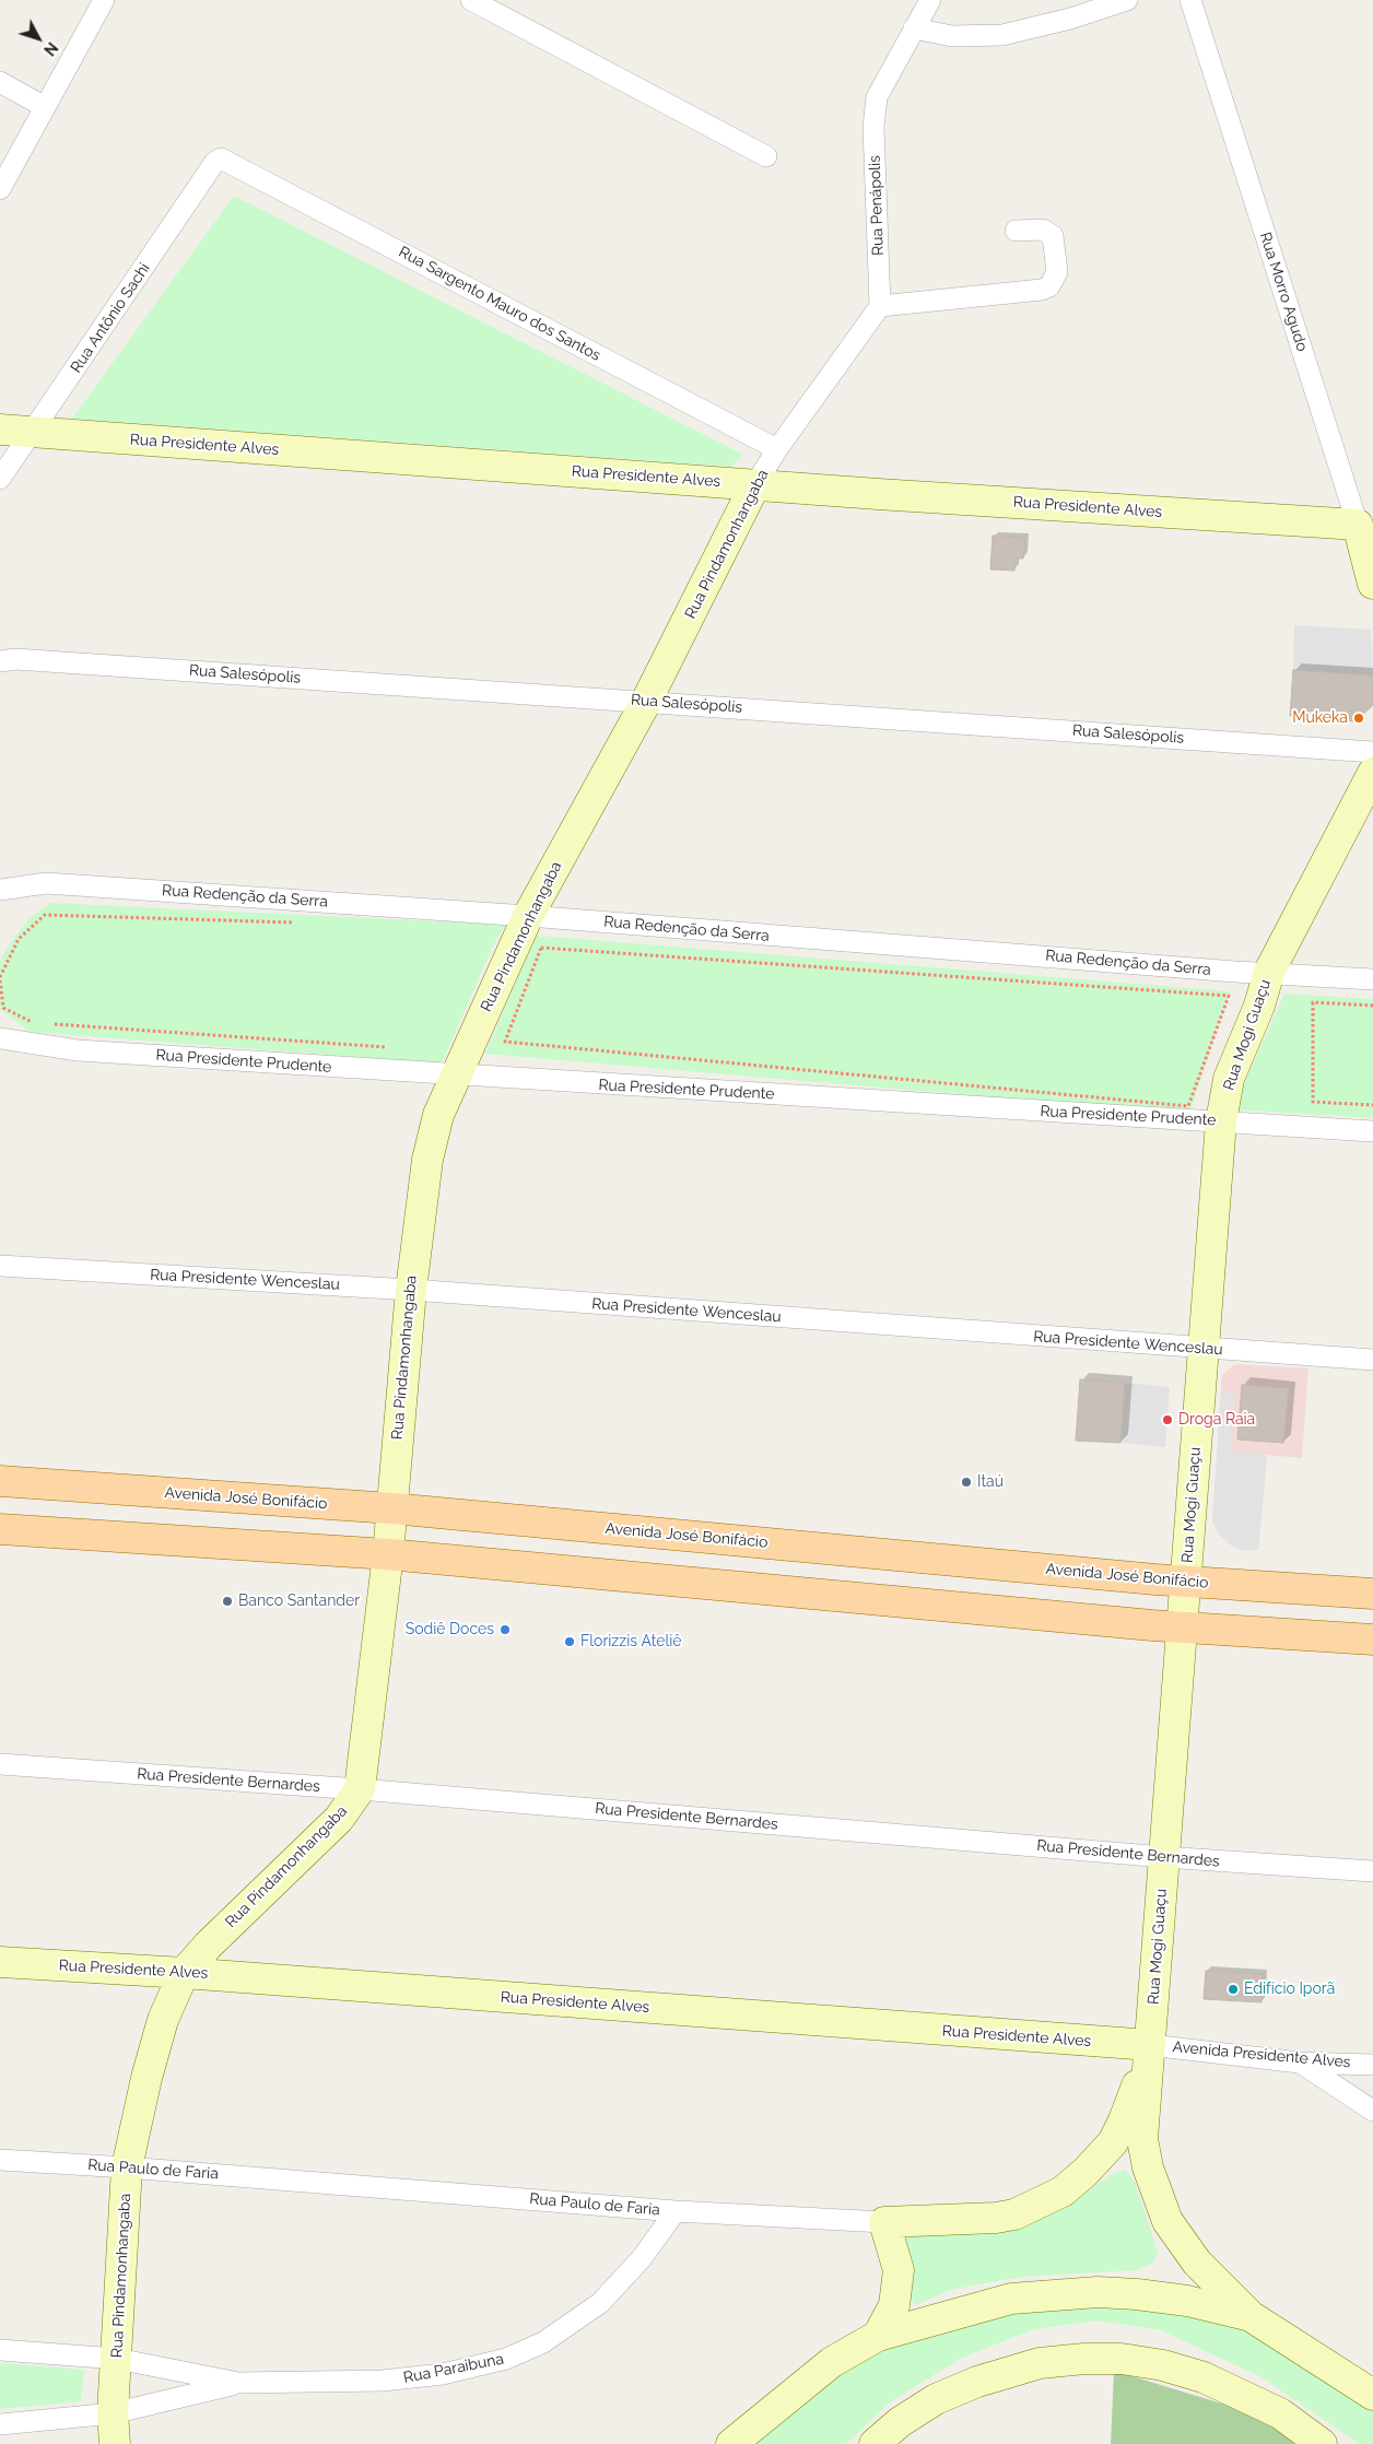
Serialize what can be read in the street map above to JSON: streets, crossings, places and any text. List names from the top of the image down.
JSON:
{
  "streets": {
    "main road": ["Avenida José Bonifácio"],
    "street": [
      "Rua Penápolis",
      "Rua Morro Agudo",
      "Rua Sargento Mauro dos Santos",
      "Rua Antônio Sachi",
      "Rua Presidente Alves",
      "Rua Pindamonhangaba",
      "Rua Salesópolis",
      "Rua Redenção da Serra",
      "Rua Mogi Guaçu",
      "Rua Presidente Prudente",
      "Rua Presidente Wenceslau",
      "Rua Presidente Bernardes",
      "Avenida Presidente Alves",
      "Rua Paulo de Faria",
      "Rua Paraibuna"
    ]
  },
  "crossings": [
    ["Rua Penápolis", "Rua Pindamonhangaba"],
    ["Rua Morro Agudo", "Rua Presidente Alves"],
    ["Rua Sargento Mauro dos Santos", "Rua Antônio Sachi"],
    ["Rua Sargento Mauro dos Santos", "Rua Pindamonhangaba"],
    ["Rua Antônio Sachi", "Rua Presidente Alves"],
    ["Rua Presidente Alves", "Rua Pindamonhangaba"],
    ["Rua Presidente Alves", "Rua Mogi Guaçu"],
    ["Rua Presidente Alves", "Avenida Presidente Alves"],
    ["Rua Presidente Alves", "Rua Paulo de Faria"],
    ["Rua Pindamonhangaba", "Rua Salesópolis"],
    ["Rua Pindamonhangaba", "Rua Redenção da Serra"],
    ["Rua Pindamonhangaba", "Rua Presidente Prudente"],
    ["Rua Pindamonhangaba", "Rua Presidente Wenceslau"],
    ["Rua Pindamonhangaba", "Avenida José Bonifácio"],
    ["Rua Pindamonhangaba", "Rua Presidente Bernardes"],
    ["Rua Pindamonhangaba", "Rua Paulo de Faria"],
    ["Rua Pindamonhangaba", "Rua Paraibuna"],
    ["Rua Redenção da Serra", "Rua Mogi Guaçu"],
    ["Rua Mogi Guaçu", "Rua Presidente Prudente"],
    ["Rua Mogi Guaçu", "Rua Presidente Wenceslau"],
    ["Rua Mogi Guaçu", "Avenida José Bonifácio"],
    ["Rua Mogi Guaçu", "Rua Presidente Bernardes"],
    ["Rua Mogi Guaçu", "Avenida Presidente Alves"],
    ["Rua Mogi Guaçu", "Rua Paulo de Faria"],
    ["Avenida Presidente Alves", "Rua Paulo de Faria"],
    ["Rua Paulo de Faria", "Rua Paraibuna"]
  ],
  "places": [
    "Mukeka",
    "Droga Raia",
    "Itaú",
    "Banco Santander",
    "Sodiê Doces",
    "Florizzis Ateliê",
    "Edifício Iporã"
  ],
  "north": "bottom right"
}
